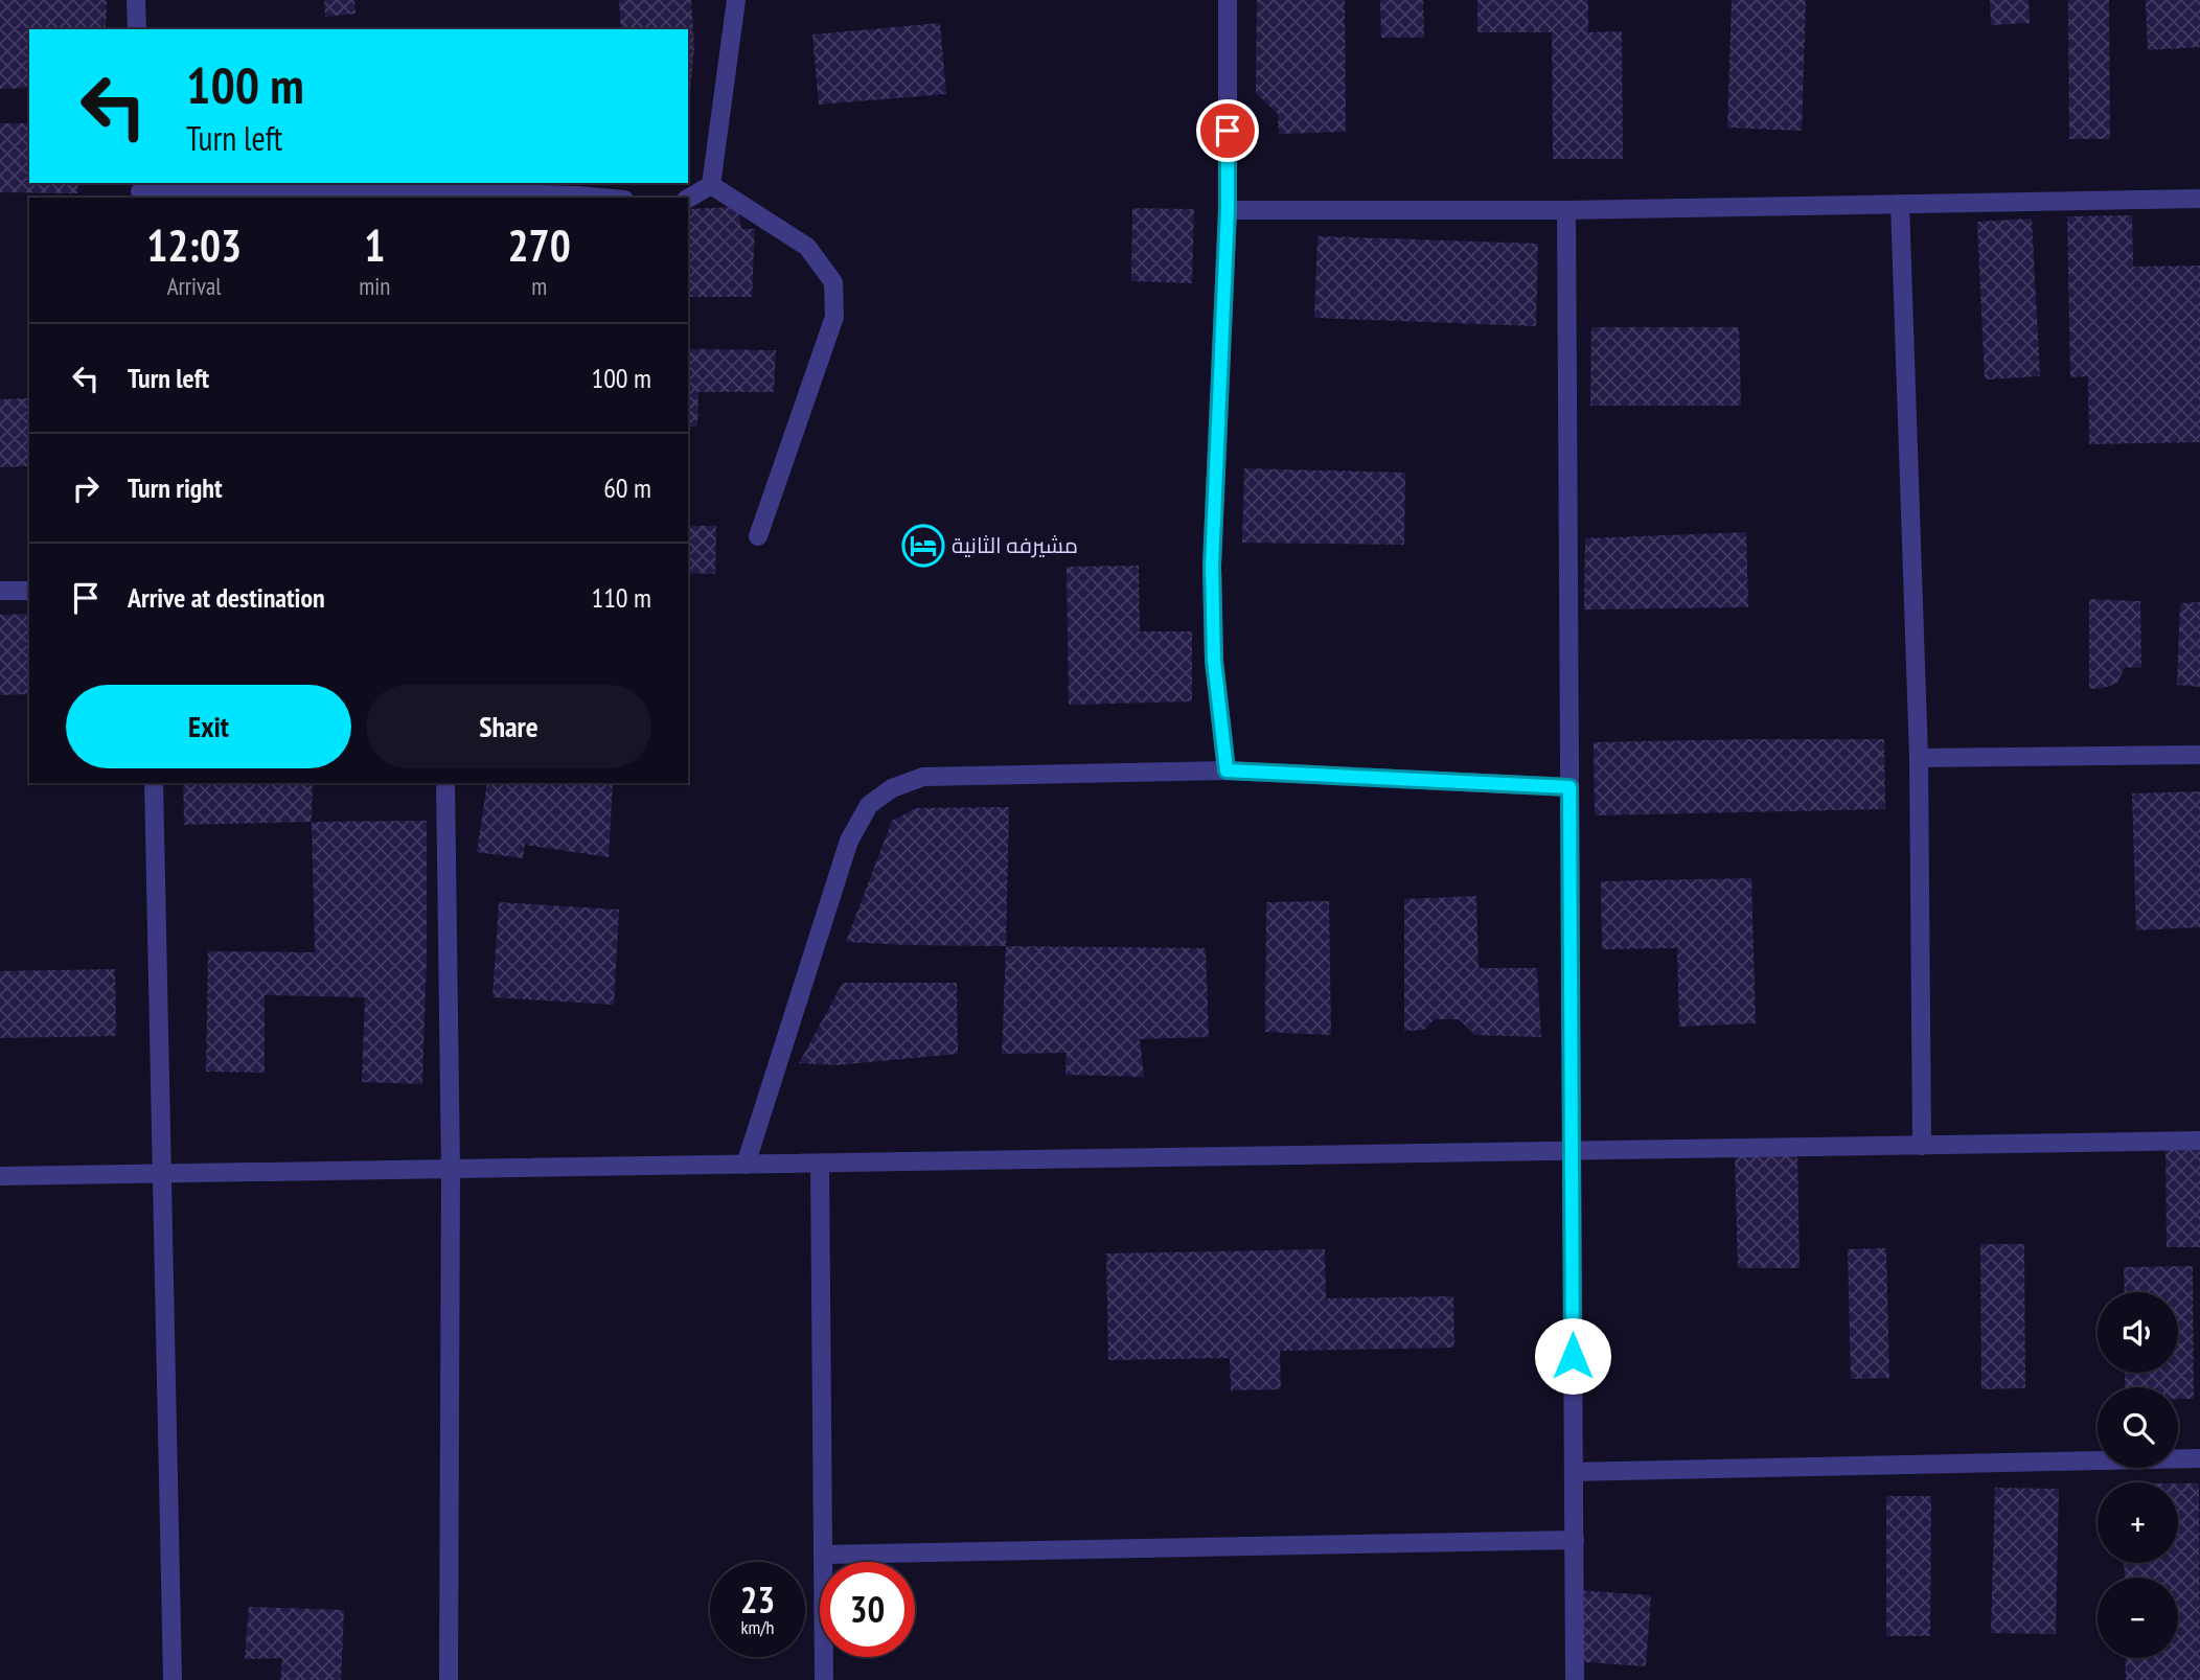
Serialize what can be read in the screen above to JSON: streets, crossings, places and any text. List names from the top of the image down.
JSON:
{
  "places": {
    "hotel": ["مشيرفه الثانية"]
  },
  "page": {
    "turn": ["100 m", "Turn left"],
    "eta": [
      "12:03",
      "Arrival",
      "1",
      "min",
      "270",
      "m"
    ],
    "list": [
      {
        "name": "Turn left",
        "value": "100 m"
      },
      {
        "name": "Turn right",
        "value": "60 m"
      },
      {
        "name": "Arrive at destination",
        "value": "110 m"
      }
    ],
    "buttons": ["Exit", "Share"],
    "map_buttons": ["+", "−"],
    "speed": "23 km/h",
    "limit": "30"
  }
}
